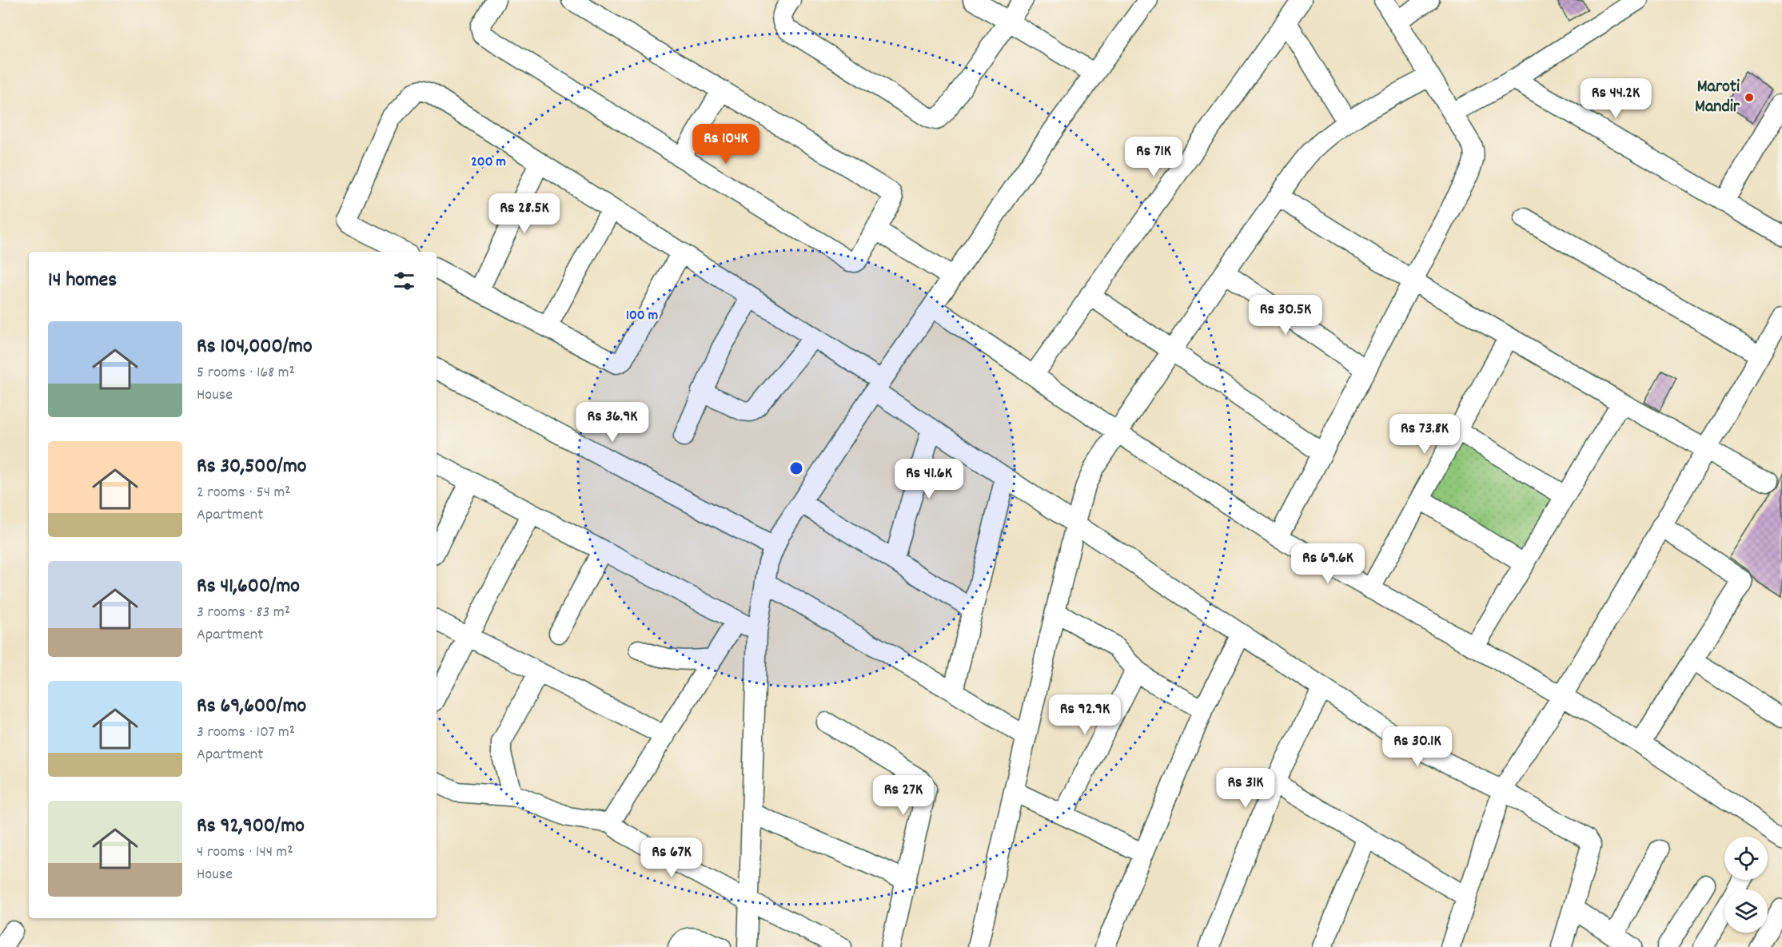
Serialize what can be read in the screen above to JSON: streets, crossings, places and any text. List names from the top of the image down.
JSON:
{
  "places": ["Maroti Mandir"],
  "page": {
    "price": [
      "Rs 44.2K",
      "Rs 104K",
      "Rs 71K",
      "Rs 28.5K",
      "Rs 30.5K",
      "Rs 36.9K",
      "Rs 73.8K",
      "Rs 41.6K",
      "Rs 69.6K",
      "Rs 92.9K",
      "Rs 30.1K",
      "Rs 31K",
      "Rs 27K",
      "Rs 67K"
    ],
    "heading": "14 homes",
    "list": [
      {
        "name": "Rs 104,000/mo",
        "note": "5 rooms · 168 m² · House"
      },
      {
        "name": "Rs 30,500/mo",
        "note": "2 rooms · 54 m² · Apartment"
      },
      {
        "name": "Rs 41,600/mo",
        "note": "3 rooms · 83 m² · Apartment"
      },
      {
        "name": "Rs 69,600/mo",
        "note": "3 rooms · 107 m² · Apartment"
      },
      {
        "name": "Rs 92,900/mo",
        "note": "4 rooms · 144 m² · House"
      }
    ]
  },
  "rings": ["200 m", "100 m"]
}
